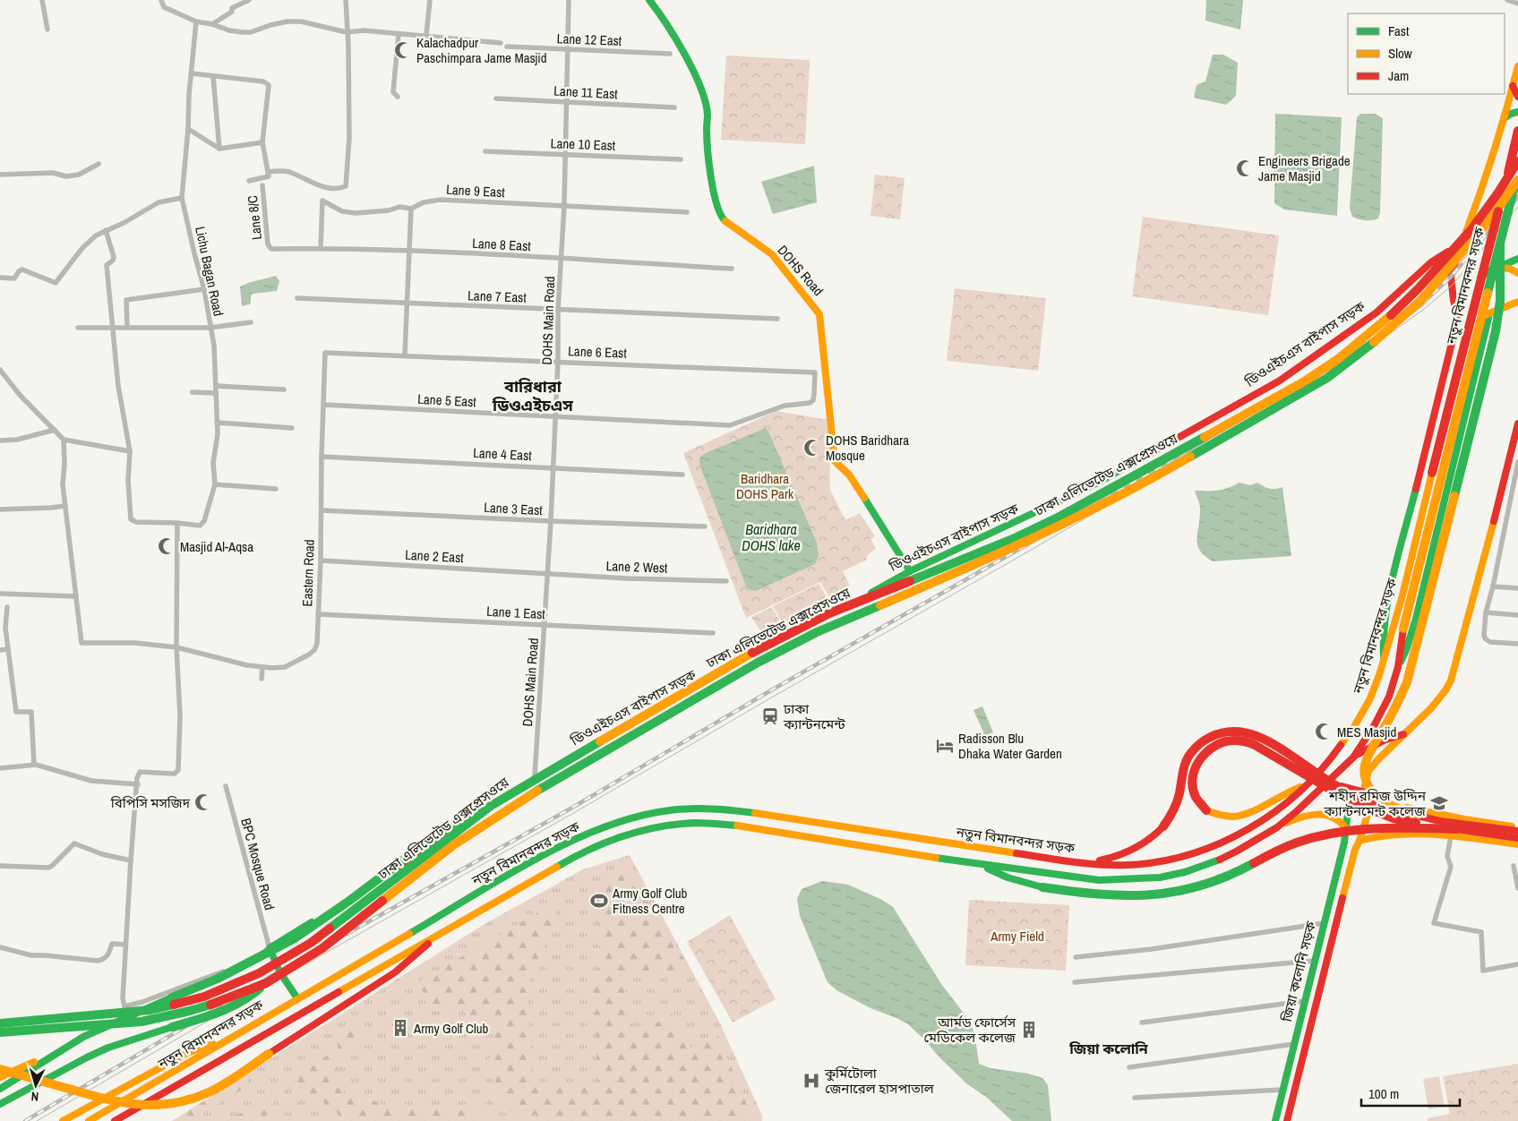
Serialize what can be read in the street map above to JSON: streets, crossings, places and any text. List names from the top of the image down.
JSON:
{
  "streets": {
    "main road": [
      "DOHS Road",
      "নতুন বিমানবন্দর সড়ক",
      "ডিওএইচএস বাইপাস সড়ক",
      "ঢাকা এলিভেটেড এক্সপ্রেসওয়ে",
      "জিয়া কলোনি সড়ক"
    ],
    "street": [
      "Lane 12 East",
      "Lane 11 East",
      "Lane 10 East",
      "Lane 9 East",
      "Lane 8/C",
      "Lane 8 East",
      "Lichu Bagan Road",
      "Lane 7 East",
      "DOHS Main Road",
      "Lane 6 East",
      "Lane 5 East",
      "Lane 4 East",
      "Lane 3 East",
      "Lane 2 East",
      "Lane 2 West",
      "Eastern Road",
      "Lane 1 East",
      "BPC Mosque Road"
    ]
  },
  "crossings": [
    ["Lane 12 East", "DOHS Main Road"],
    ["Lane 11 East", "DOHS Main Road"],
    ["Lane 10 East", "DOHS Main Road"],
    ["Lane 9 East", "Lane 8 East"],
    ["Lane 9 East", "DOHS Main Road"],
    ["Lane 8/C", "Lane 8 East"],
    ["Lane 8 East", "DOHS Main Road"],
    ["DOHS Road", "ডিওএইচএস বাইপাস সড়ক"],
    ["Lane 7 East", "DOHS Main Road"],
    ["DOHS Main Road", "ডিওএইচএস বাইপাস সড়ক"],
    ["DOHS Main Road", "Lane 6 East"],
    ["DOHS Main Road", "Lane 5 East"],
    ["DOHS Main Road", "Lane 4 East"],
    ["DOHS Main Road", "Lane 3 East"],
    ["DOHS Main Road", "Lane 2 East"],
    ["DOHS Main Road", "Lane 2 West"],
    ["DOHS Main Road", "Lane 1 East"],
    ["ডিওএইচএস বাইপাস সড়ক", "BPC Mosque Road"],
    ["Lane 6 East", "Lane 5 East"],
    ["Lane 6 East", "Eastern Road"],
    ["Lane 5 East", "Eastern Road"],
    ["Lane 4 East", "Eastern Road"],
    ["Lane 3 East", "Eastern Road"],
    ["Lane 2 East", "Lane 2 West"],
    ["Lane 2 East", "Eastern Road"],
    ["Eastern Road", "Lane 1 East"]
  ],
  "districts": ["বারিধারা ডিওএইচএস", "জিয়া কলোনি"],
  "water": ["Baridhara DOHS lake"],
  "parks": ["Baridhara DOHS Park", "Army Field"],
  "places": {
    "mosque": [
      "Kalachadpur Paschimpara Jame Masjid",
      "Engineers Brigade Jame Masjid",
      "DOHS Baridhara Mosque",
      "Masjid Al-Aqsa",
      "MES Masjid",
      "বিপিসি মসজিদ"
    ],
    "station": ["ঢাকা ক্যান্টনমেন্ট"],
    "hotel": ["Radisson Blu Dhaka Water Garden"],
    "school or university": ["শহীদ রমিজ উদ্দিন ক্যান্টনমেন্ট কলেজ"],
    "sports": ["Army Golf Club Fitness Centre"],
    "building": ["Army Golf Club", "আর্মড ফোর্সেস মেডিকেল কলেজ"],
    "hospital": ["কুর্মিটোলা জেনারেল হাসপাতাল"]
  },
  "legend": ["Fast", "Slow", "Jam"],
  "scale_bar": "100 m",
  "north": "bottom"
}
